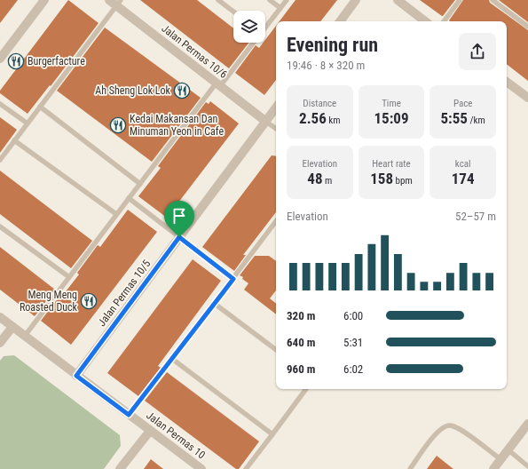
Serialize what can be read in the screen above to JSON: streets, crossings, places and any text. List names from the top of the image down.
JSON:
{
  "streets": {
    "street": ["Jalan Permas 10/6", "Jalan Permas 10/5", "Jalan Permas 10"]
  },
  "crossings": [
    ["Jalan Permas 10/6", "Jalan Permas 10/5"],
    ["Jalan Permas 10/5", "Jalan Permas 10"]
  ],
  "places": {
    "restaurant": [
      "Burgerfacture",
      "Ah Sheng Lok Lok",
      "Kedai Makansan Dan Minuman Yeon in Cafe",
      "Meng Meng Roasted Duck"
    ]
  },
  "page": {
    "heading": ["Evening run", "19:46 · 8 × 320 m"],
    "stats": [
      ["Distance", "2.56 km"],
      ["Time", "15:09"],
      ["Pace", "5:55 /km"],
      ["Elevation", "48 m"],
      ["Heart rate", "158 bpm"],
      ["kcal", "174"]
    ],
    "chart": ["Elevation", "52–57 m"],
    "list": [
      {
        "name": "320 m",
        "note": "6:00"
      },
      {
        "name": "640 m",
        "note": "5:31"
      },
      {
        "name": "960 m",
        "note": "6:02"
      }
    ]
  }
}
